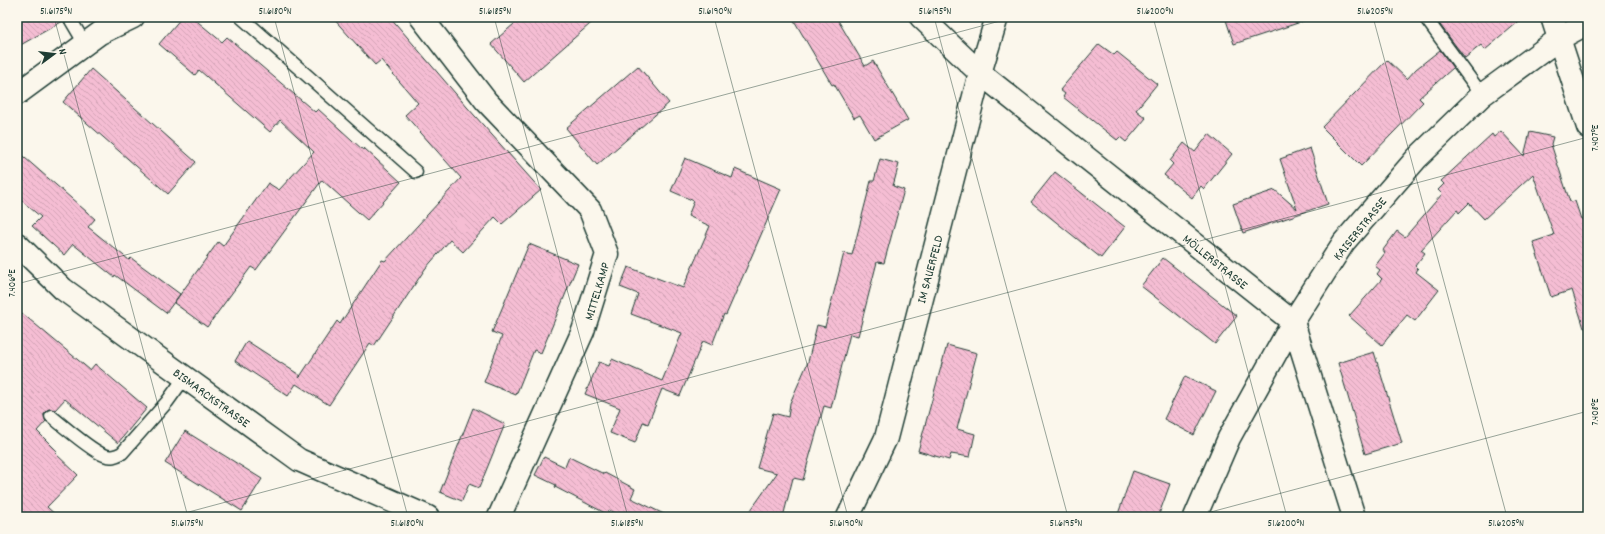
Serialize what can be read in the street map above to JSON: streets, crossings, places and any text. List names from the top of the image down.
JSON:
{
  "streets": {
    "street": [
      "KAISERSTRASSE",
      "MÖLLERSTRASSE",
      "IM SAUERFELD",
      "MITTELKAMP",
      "BISMARCKSTRASSE"
    ]
  },
  "crossings": [
    ["KAISERSTRASSE", "MÖLLERSTRASSE"],
    ["MÖLLERSTRASSE", "IM SAUERFELD"]
  ],
  "north": "right",
  "coordinates": [
    "51.6175°N",
    "51.6180°N",
    "51.6185°N",
    "51.6190°N",
    "51.6195°N",
    "51.6200°N",
    "51.6205°N",
    "7.407°E",
    "7.406°E",
    "7.408°E"
  ]
}
